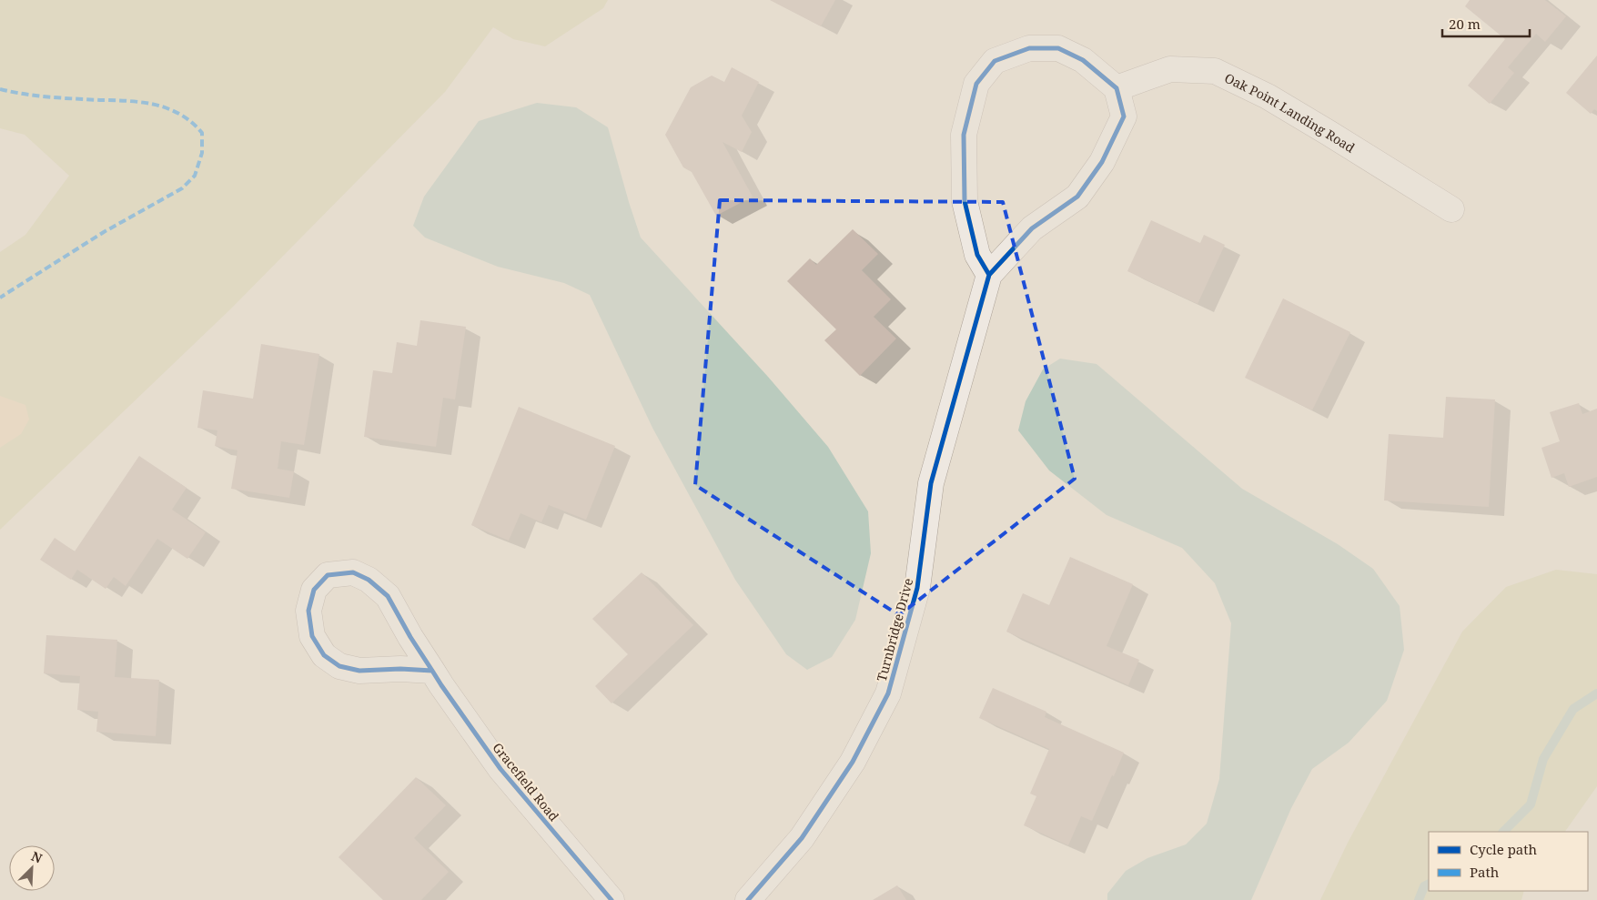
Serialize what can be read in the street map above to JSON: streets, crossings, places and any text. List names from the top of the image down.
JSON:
{
  "streets": {
    "street": ["Oak Point Landing Road", "Turnbridge Drive", "Gracefield Road"]
  },
  "crossings": [
    ["Oak Point Landing Road", "Turnbridge Drive"]
  ],
  "legend": ["Cycle path", "Path"],
  "scale_bar": "20 m",
  "north": "top right"
}
